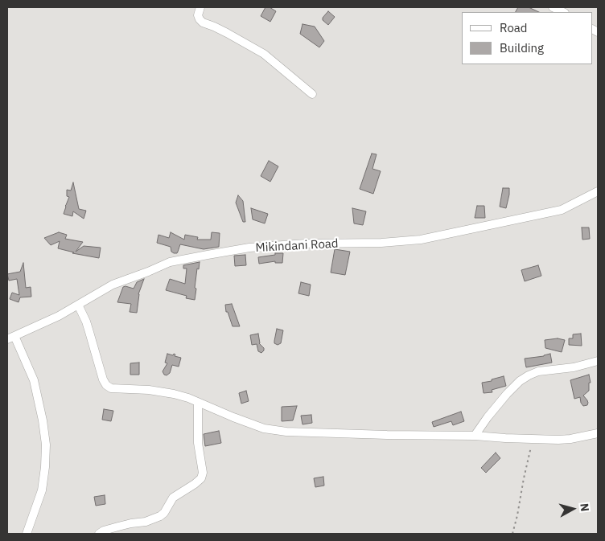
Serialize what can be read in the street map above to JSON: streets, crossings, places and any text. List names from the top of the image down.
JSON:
{
  "streets": {
    "street": ["Mikindani Road"]
  },
  "legend": ["Road", "Building"],
  "north": "right"
}
